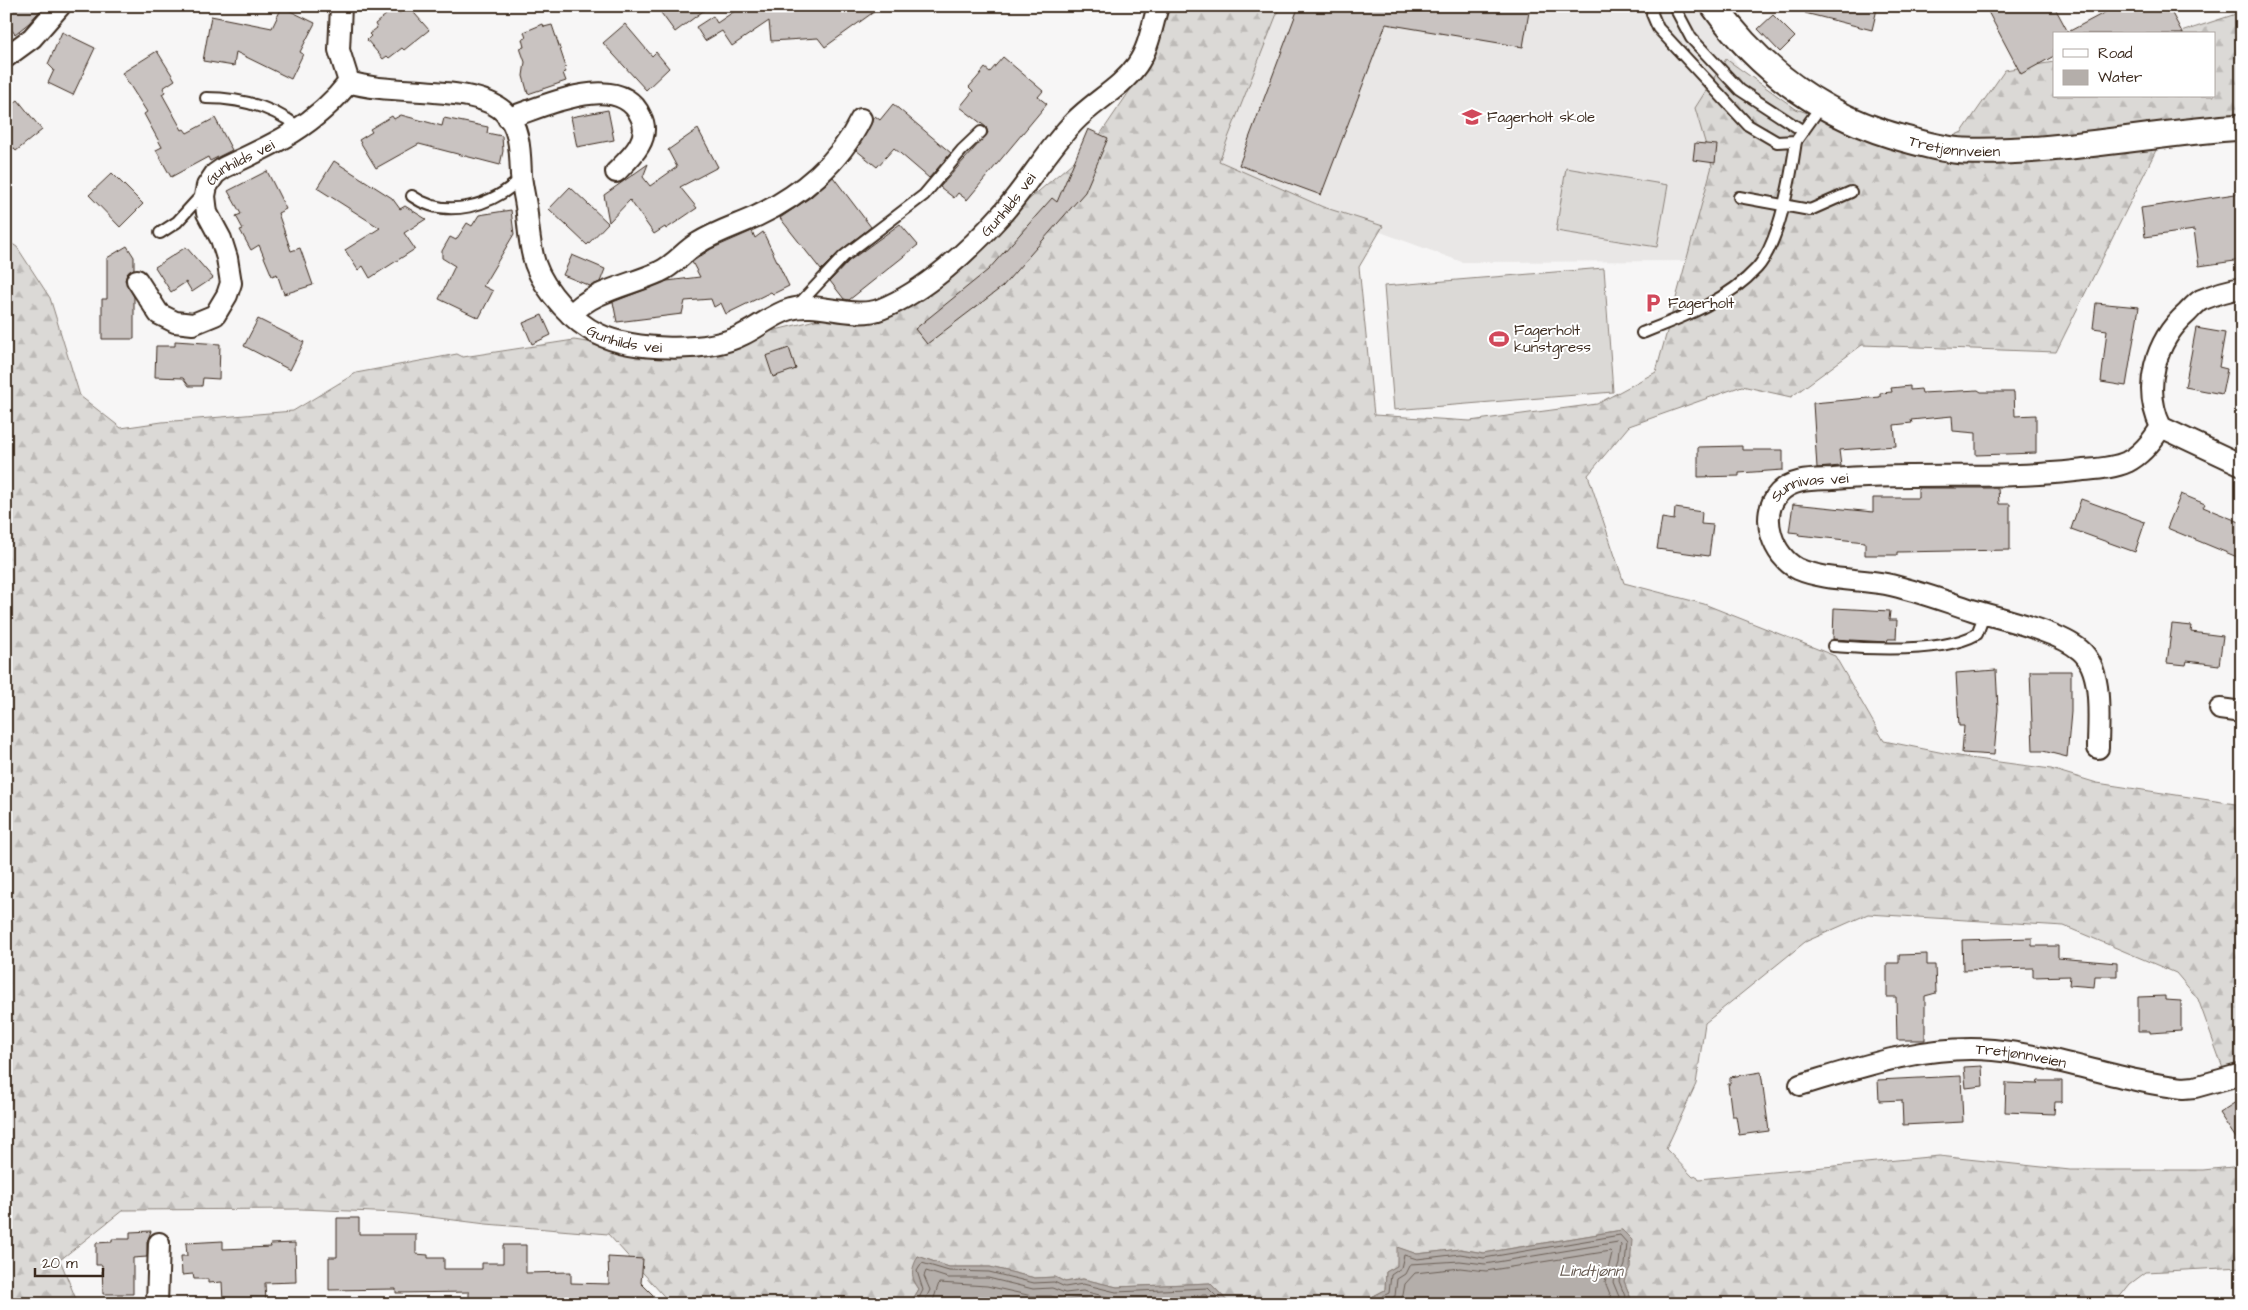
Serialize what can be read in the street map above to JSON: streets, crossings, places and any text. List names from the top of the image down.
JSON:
{
  "streets": {
    "street": ["Tretjønnveien", "Gunhilds vei", "Sunnivas vei"]
  },
  "water": ["Lindtjønn"],
  "places": {
    "school or university": ["Fagerholt skole"],
    "parking": ["Fagerholt"],
    "sports": ["Fagerholt kunstgress"]
  },
  "legend": ["Road", "Water"],
  "scale_bar": "20 m"
}
